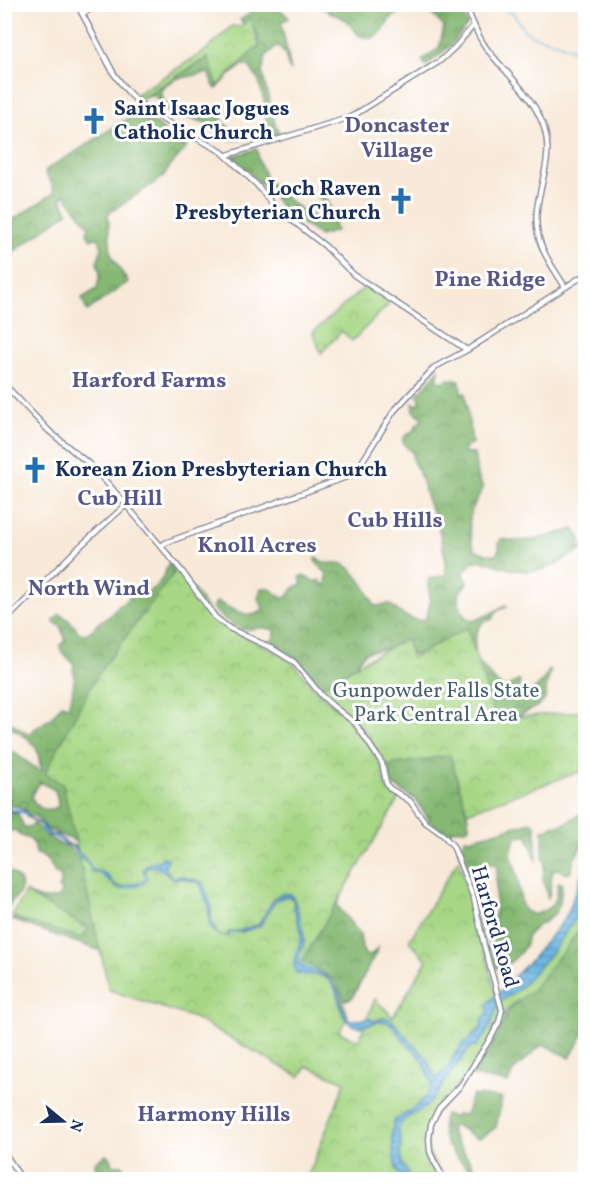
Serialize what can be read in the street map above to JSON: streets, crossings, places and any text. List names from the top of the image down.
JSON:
{
  "streets": {
    "street": ["Harford Road"]
  },
  "districts": [
    "Doncaster Village",
    "Pine Ridge",
    "Harford Farms",
    "Cub Hill",
    "Cub Hills",
    "Knoll Acres",
    "North Wind",
    "Harmony Hills"
  ],
  "parks": ["Gunpowder Falls State Park Central Area"],
  "places": {
    "church": ["Saint Isaac Jogues Catholic Church", "Loch Raven Presbyterian Church", "Korean Zion Presbyterian Church"]
  },
  "north": "right"
}
